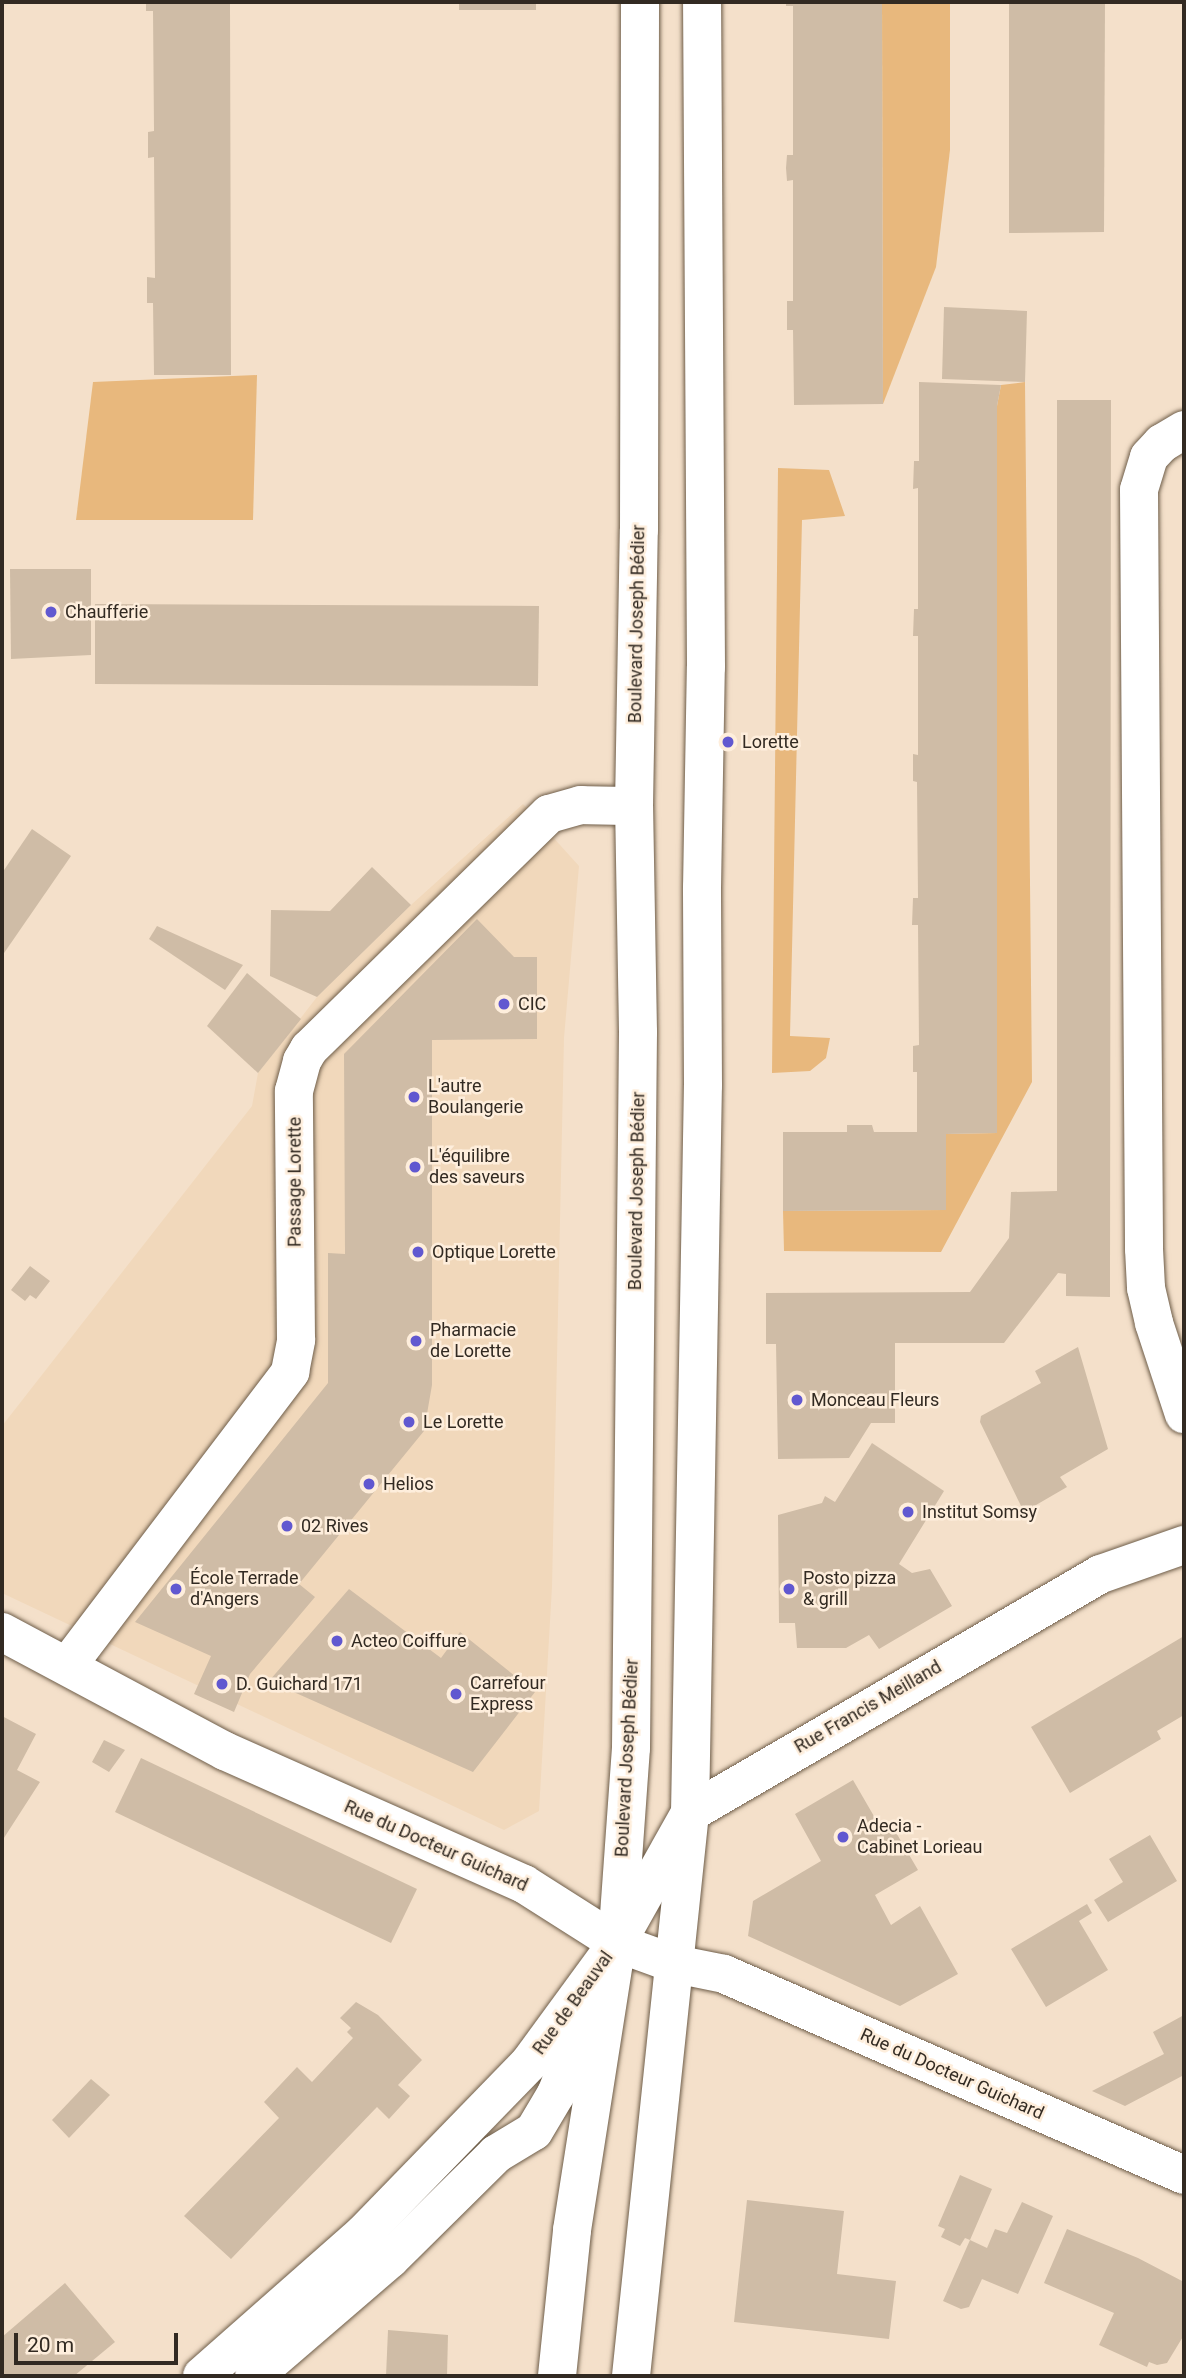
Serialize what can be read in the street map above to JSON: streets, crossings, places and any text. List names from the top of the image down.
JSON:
{
  "streets": {
    "street": [
      "Boulevard Joseph Bédier",
      "Passage Lorette",
      "Rue Francis Meilland",
      "Rue du Docteur Guichard",
      "Rue de Beauval"
    ]
  },
  "crossings": [
    ["Boulevard Joseph Bédier", "Passage Lorette"],
    ["Boulevard Joseph Bédier", "Rue Francis Meilland"],
    ["Boulevard Joseph Bédier", "Rue du Docteur Guichard"],
    ["Boulevard Joseph Bédier", "Rue de Beauval"],
    ["Passage Lorette", "Rue du Docteur Guichard"],
    ["Rue Francis Meilland", "Rue du Docteur Guichard"],
    ["Rue Francis Meilland", "Rue de Beauval"],
    ["Rue du Docteur Guichard", "Rue de Beauval"]
  ],
  "places": [
    "Chaufferie",
    "Lorette",
    "CIC",
    "L'autre Boulangerie",
    "L'équilibre des saveurs",
    "Optique Lorette",
    "Pharmacie de Lorette",
    "Monceau Fleurs",
    "Le Lorette",
    "Helios",
    "Institut Somsy",
    "02 Rives",
    "École Terrade d'Angers",
    "Posto pizza & grill",
    "Acteo Coiffure",
    "D. Guichard 171",
    "Carrefour Express",
    "Adecia - Cabinet Lorieau"
  ],
  "scale_bar": "20 m"
}
